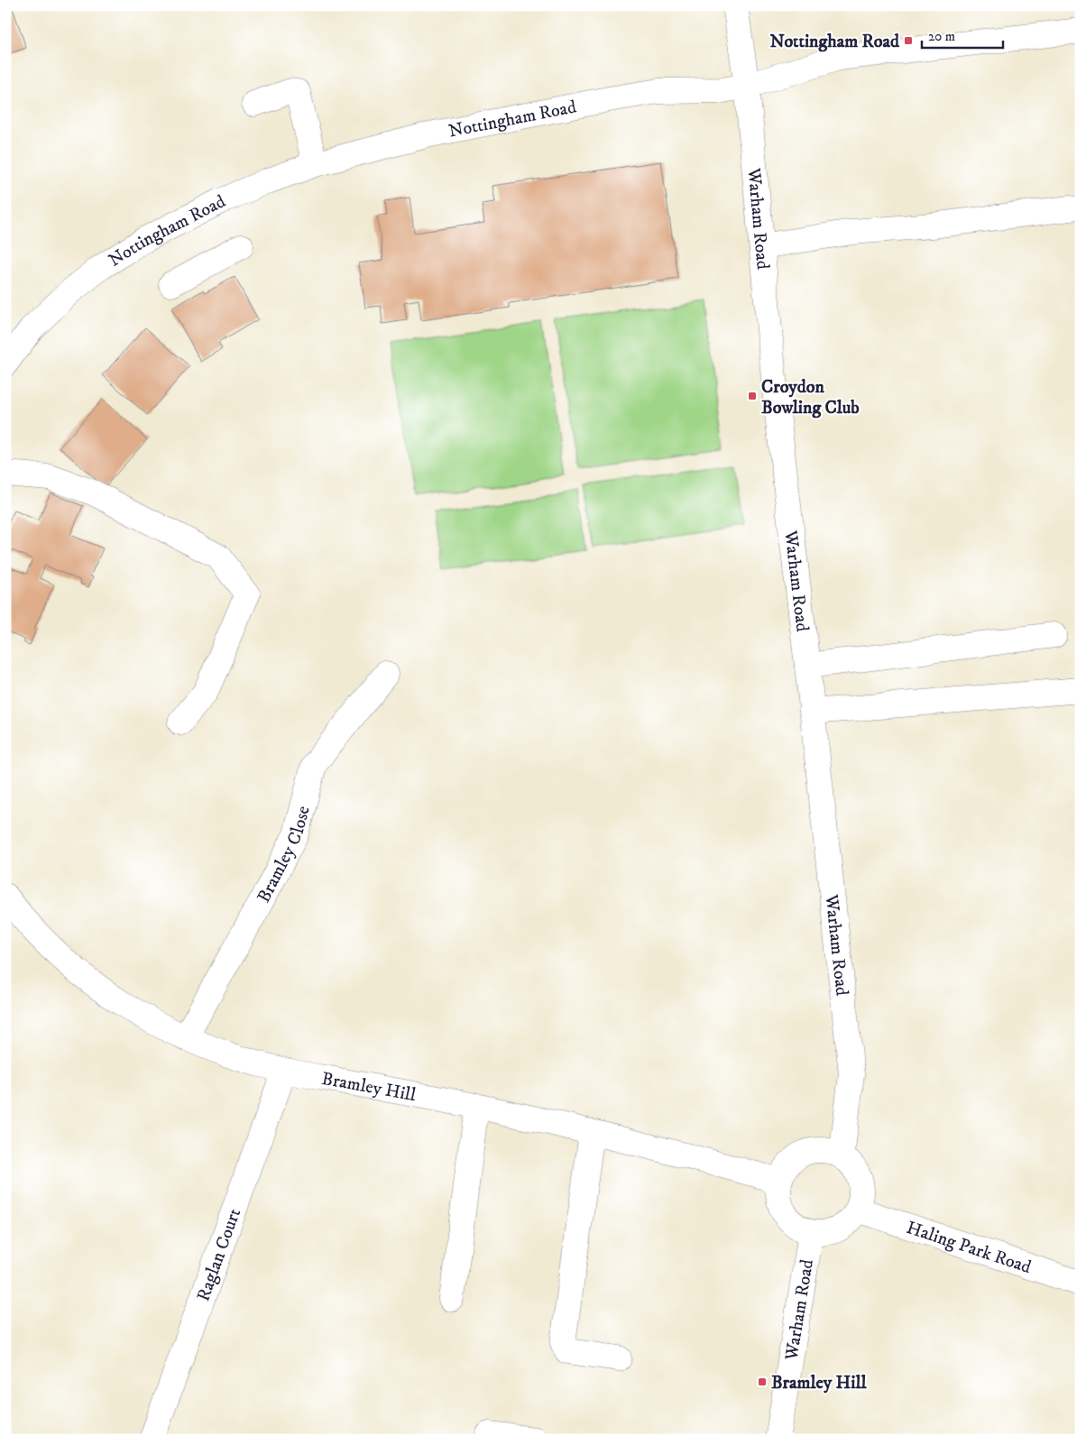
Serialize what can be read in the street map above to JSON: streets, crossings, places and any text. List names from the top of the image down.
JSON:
{
  "streets": {
    "street": [
      "Nottingham Road",
      "Warham Road",
      "Bramley Close",
      "Bramley Hill",
      "Haling Park Road",
      "Raglan Court"
    ]
  },
  "crossings": [
    ["Nottingham Road", "Warham Road"],
    ["Warham Road", "Bramley Hill"],
    ["Warham Road", "Haling Park Road"],
    ["Bramley Close", "Bramley Hill"],
    ["Bramley Hill", "Haling Park Road"],
    ["Bramley Hill", "Raglan Court"]
  ],
  "places": {
    "transit": ["Nottingham Road", "Croydon Bowling Club", "Bramley Hill"]
  },
  "scale_bar": "20 m"
}
